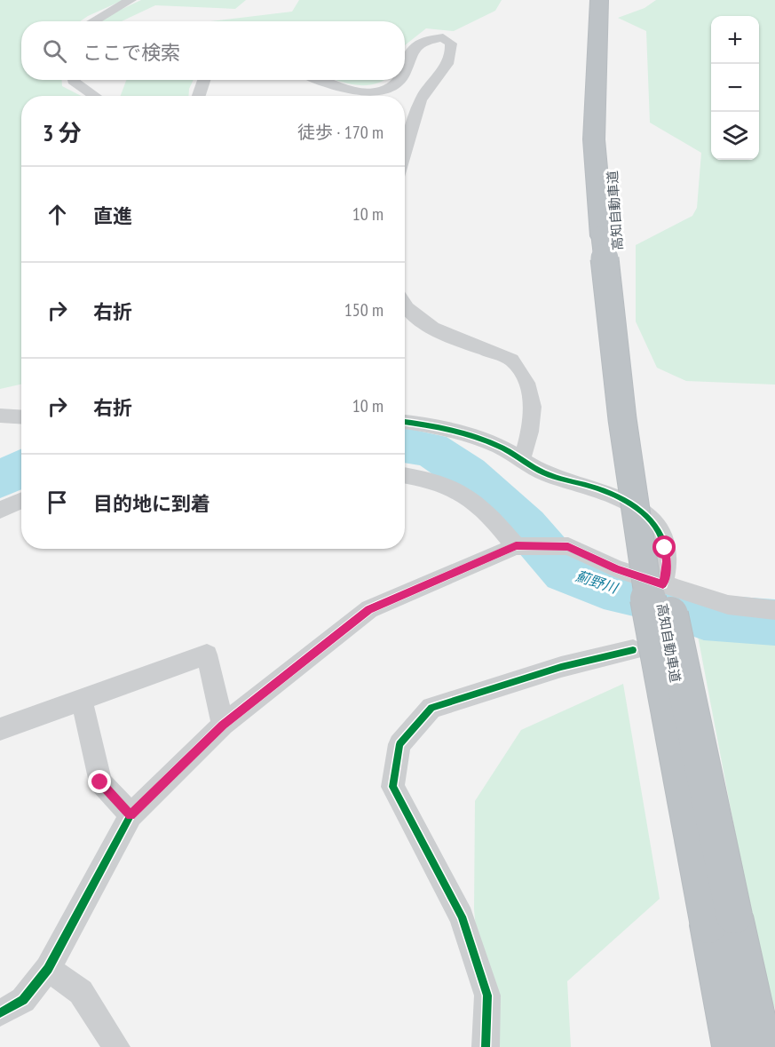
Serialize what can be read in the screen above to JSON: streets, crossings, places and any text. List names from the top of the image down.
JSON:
{
  "streets": {
    "highway": ["高知自動車道"]
  },
  "water": ["薊野川"],
  "page": {
    "map_buttons": ["+", "−"],
    "search": "ここで検索",
    "heading": ["3 分", "徒歩 · 170 m"],
    "list": [
      ["直進", "10 m"],
      ["右折", "150 m"],
      ["右折", "10 m"],
      "目的地に到着"
    ]
  }
}
